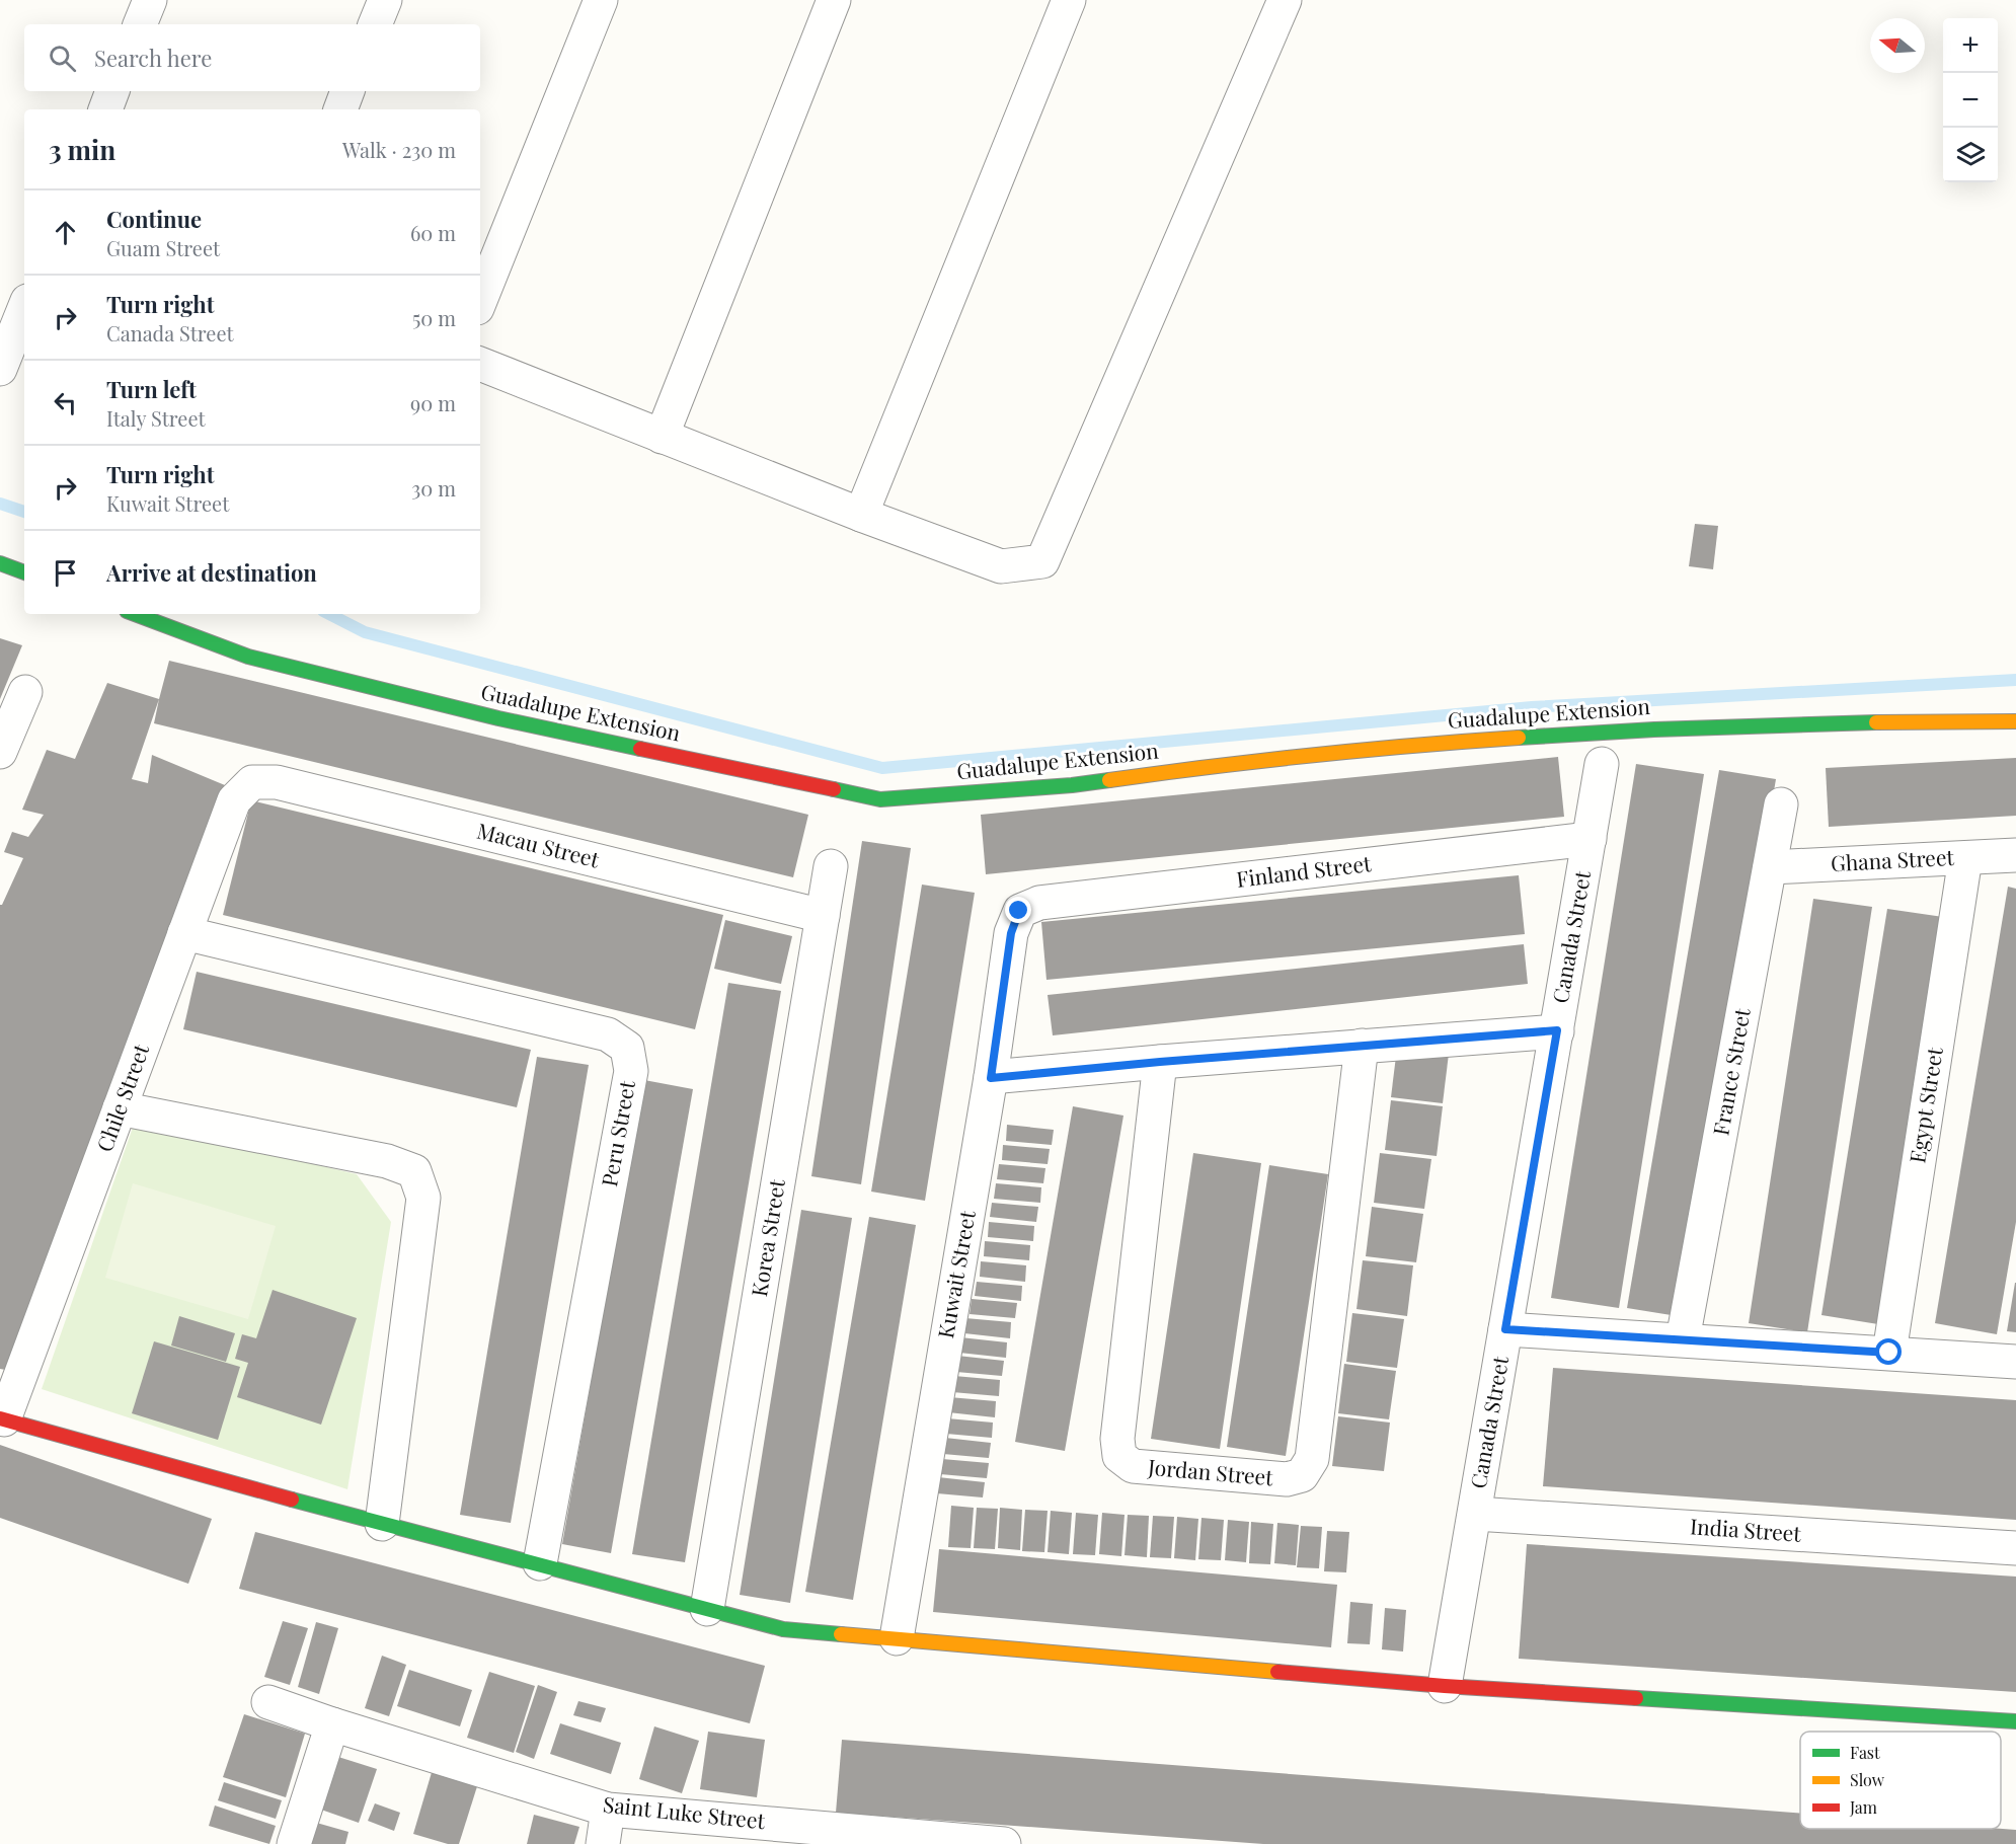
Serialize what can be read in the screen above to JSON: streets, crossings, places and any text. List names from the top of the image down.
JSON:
{
  "streets": {
    "street": [
      "Guadalupe Extension",
      "Macau Street",
      "Ghana Street",
      "Finland Street",
      "Canada Street",
      "France Street",
      "Chile Street",
      "Egypt Street",
      "Peru Street",
      "Korea Street",
      "Kuwait Street",
      "Jordan Street",
      "India Street",
      "Saint Luke Street"
    ]
  },
  "crossings": [
    ["Macau Street", "Chile Street"],
    ["Macau Street", "Korea Street"],
    ["Ghana Street", "France Street"],
    ["Ghana Street", "Egypt Street"],
    ["Finland Street", "Canada Street"],
    ["Finland Street", "Kuwait Street"],
    ["Canada Street", "India Street"],
    ["Chile Street", "Peru Street"]
  ],
  "legend": ["Fast", "Slow", "Jam"],
  "north": "left",
  "page": {
    "map_buttons": ["+", "−"],
    "search": "Search here",
    "heading": ["3 min", "Walk · 230 m"],
    "list": [
      ["Continue", "Guam Street", "60 m"],
      ["Turn right", "Canada Street", "50 m"],
      ["Turn left", "Italy Street", "90 m"],
      ["Turn right", "Kuwait Street", "30 m"],
      "Arrive at destination"
    ]
  }
}
